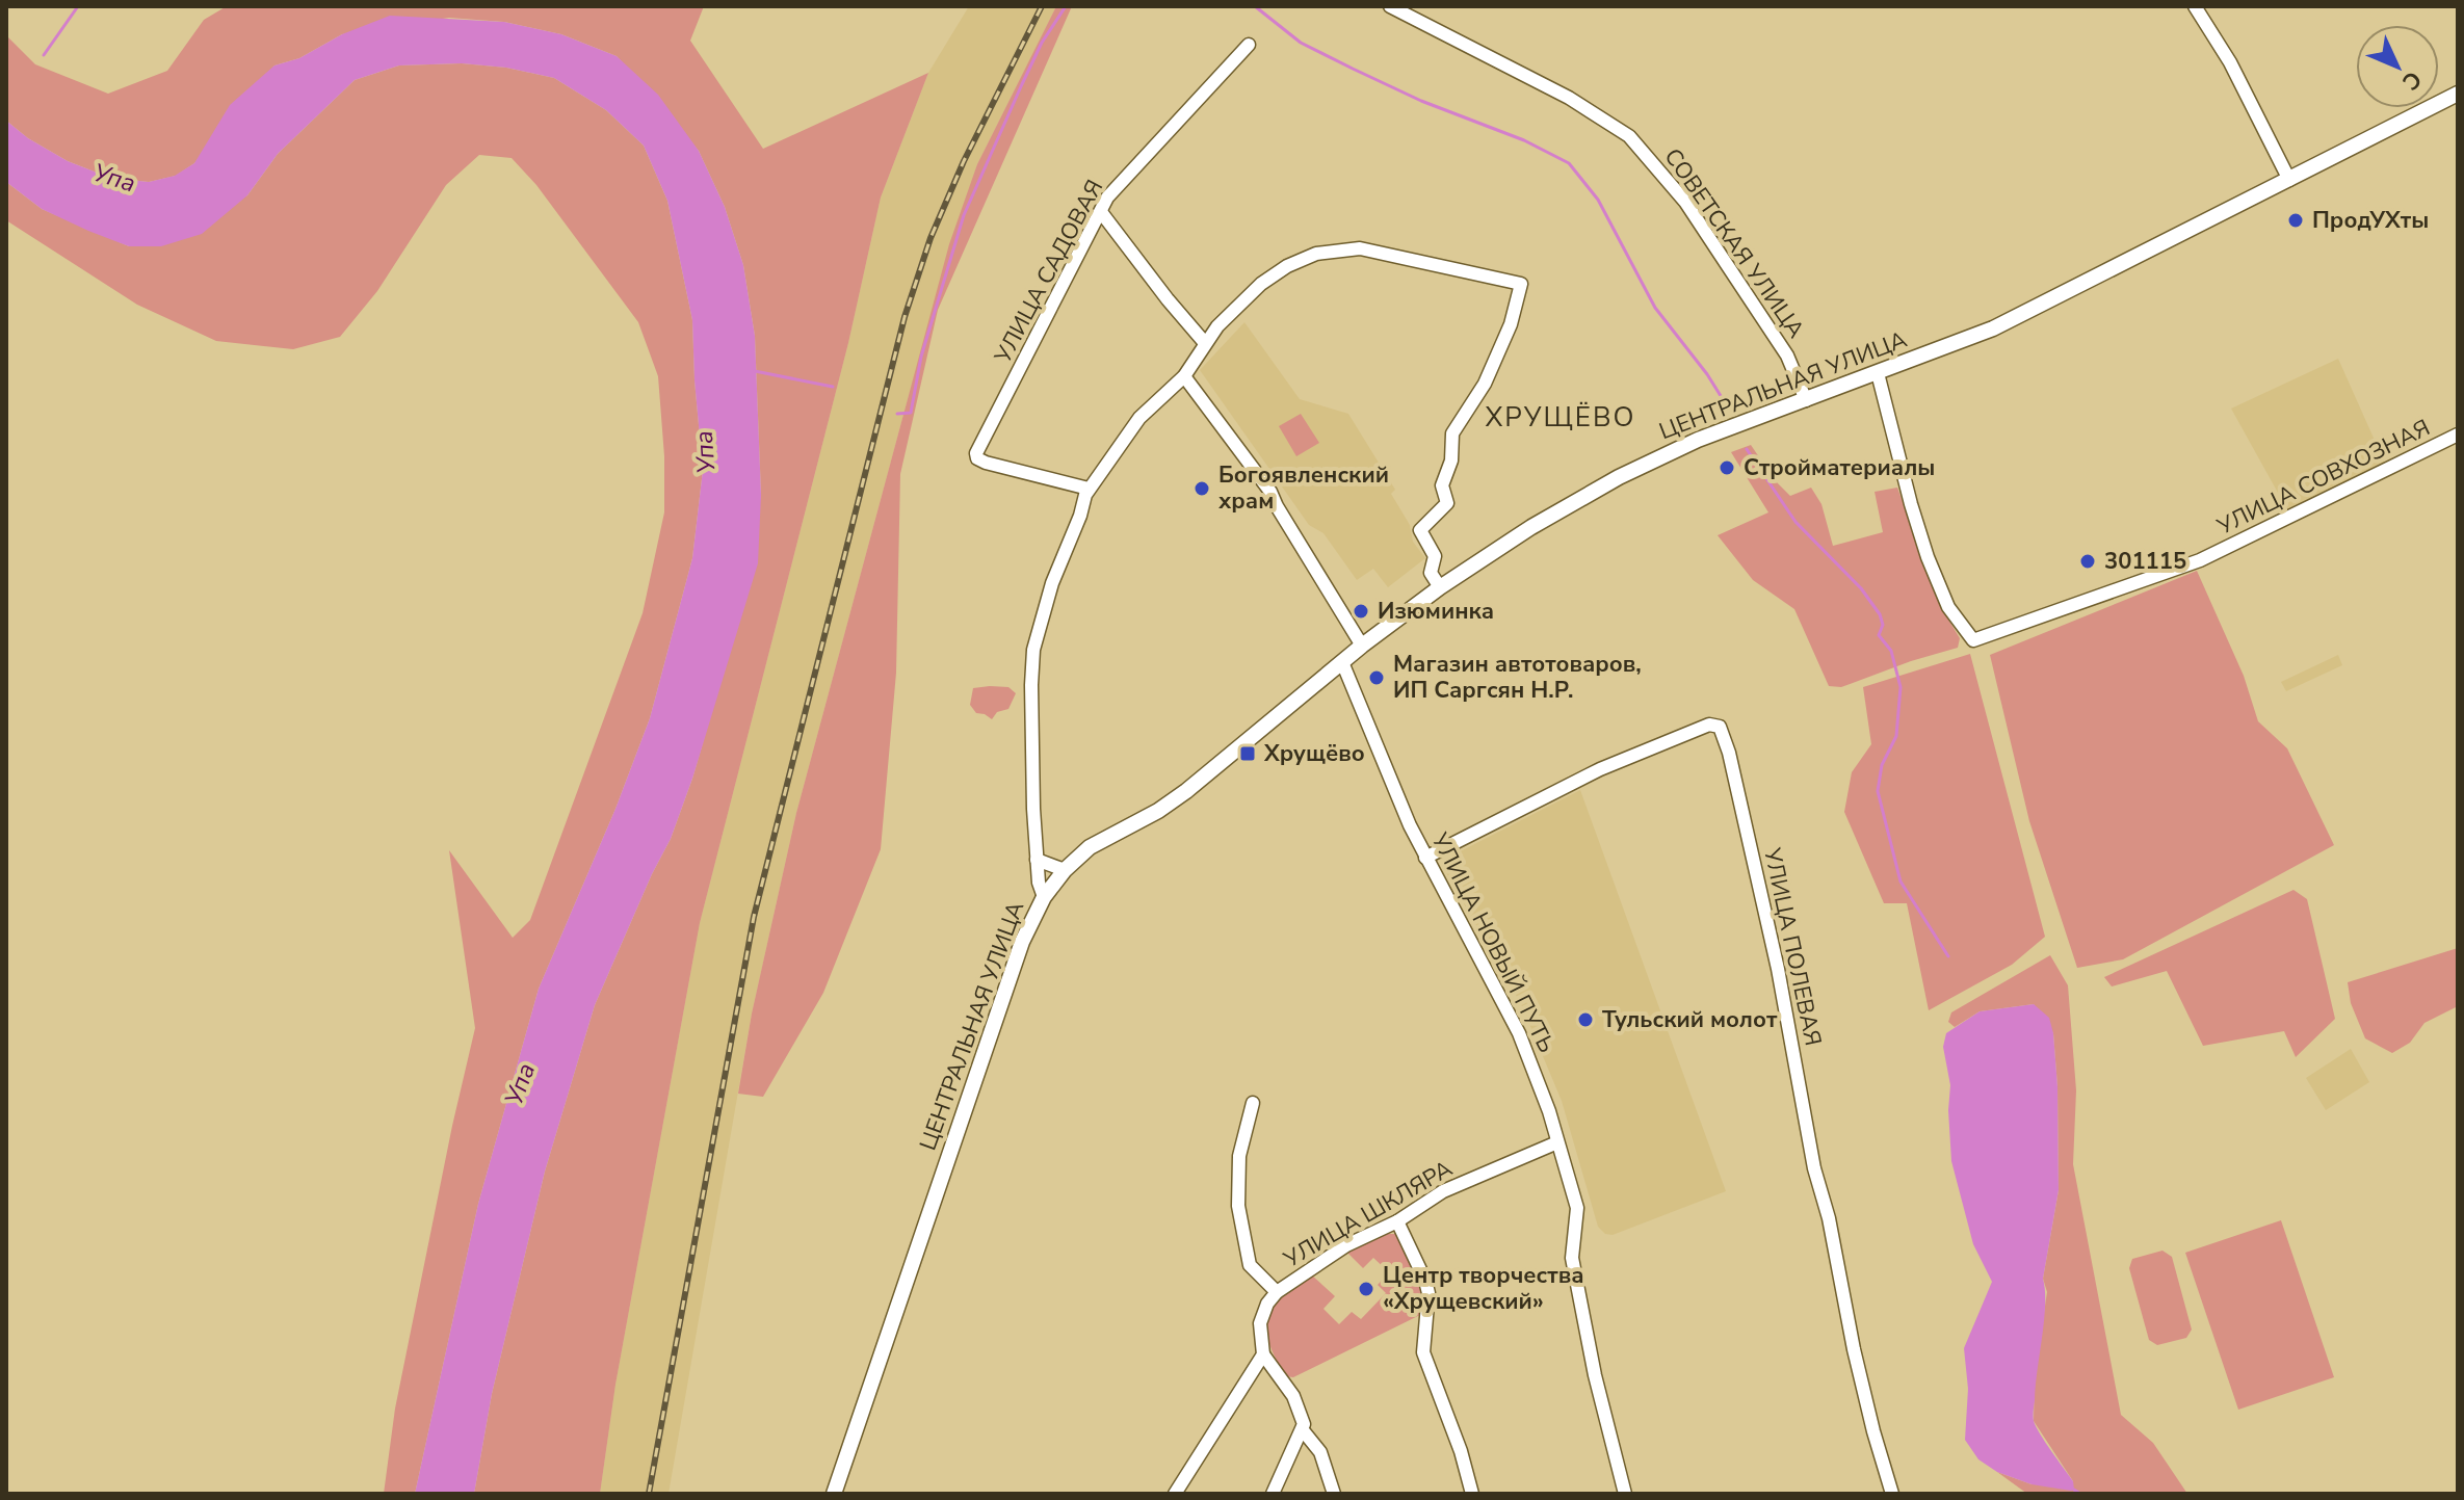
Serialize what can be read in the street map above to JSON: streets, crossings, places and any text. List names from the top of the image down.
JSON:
{
  "streets": {
    "main road": ["ЦЕНТРАЛЬНАЯ УЛИЦА"],
    "street": [
      "СОВЕТСКАЯ УЛИЦА",
      "УЛИЦА САДОВАЯ",
      "УЛИЦА СОВХОЗНАЯ",
      "УЛИЦА НОВЫЙ ПУТЬ",
      "УЛИЦА ПОЛЕВАЯ",
      "УЛИЦА ШКЛЯРА"
    ]
  },
  "crossings": [
    ["СОВЕТСКАЯ УЛИЦА", "ЦЕНТРАЛЬНАЯ УЛИЦА"],
    ["ЦЕНТРАЛЬНАЯ УЛИЦА", "УЛИЦА СОВХОЗНАЯ"],
    ["ЦЕНТРАЛЬНАЯ УЛИЦА", "УЛИЦА НОВЫЙ ПУТЬ"],
    ["УЛИЦА НОВЫЙ ПУТЬ", "УЛИЦА ПОЛЕВАЯ"],
    ["УЛИЦА НОВЫЙ ПУТЬ", "УЛИЦА ШКЛЯРА"]
  ],
  "districts": ["ХРУЩЁВО"],
  "water": ["Упа"],
  "places": {
    "other": [
      "ПродУХты",
      "Стройматериалы",
      "Богоявленский храм",
      "301115",
      "Изюминка",
      "Магазин автотоваров, ИП Саргсян Н.Р.",
      "Тульский молот",
      "Центр творчества «Хрущевский»"
    ],
    "transit": ["Хрущёво"]
  },
  "north": "bottom right"
}
